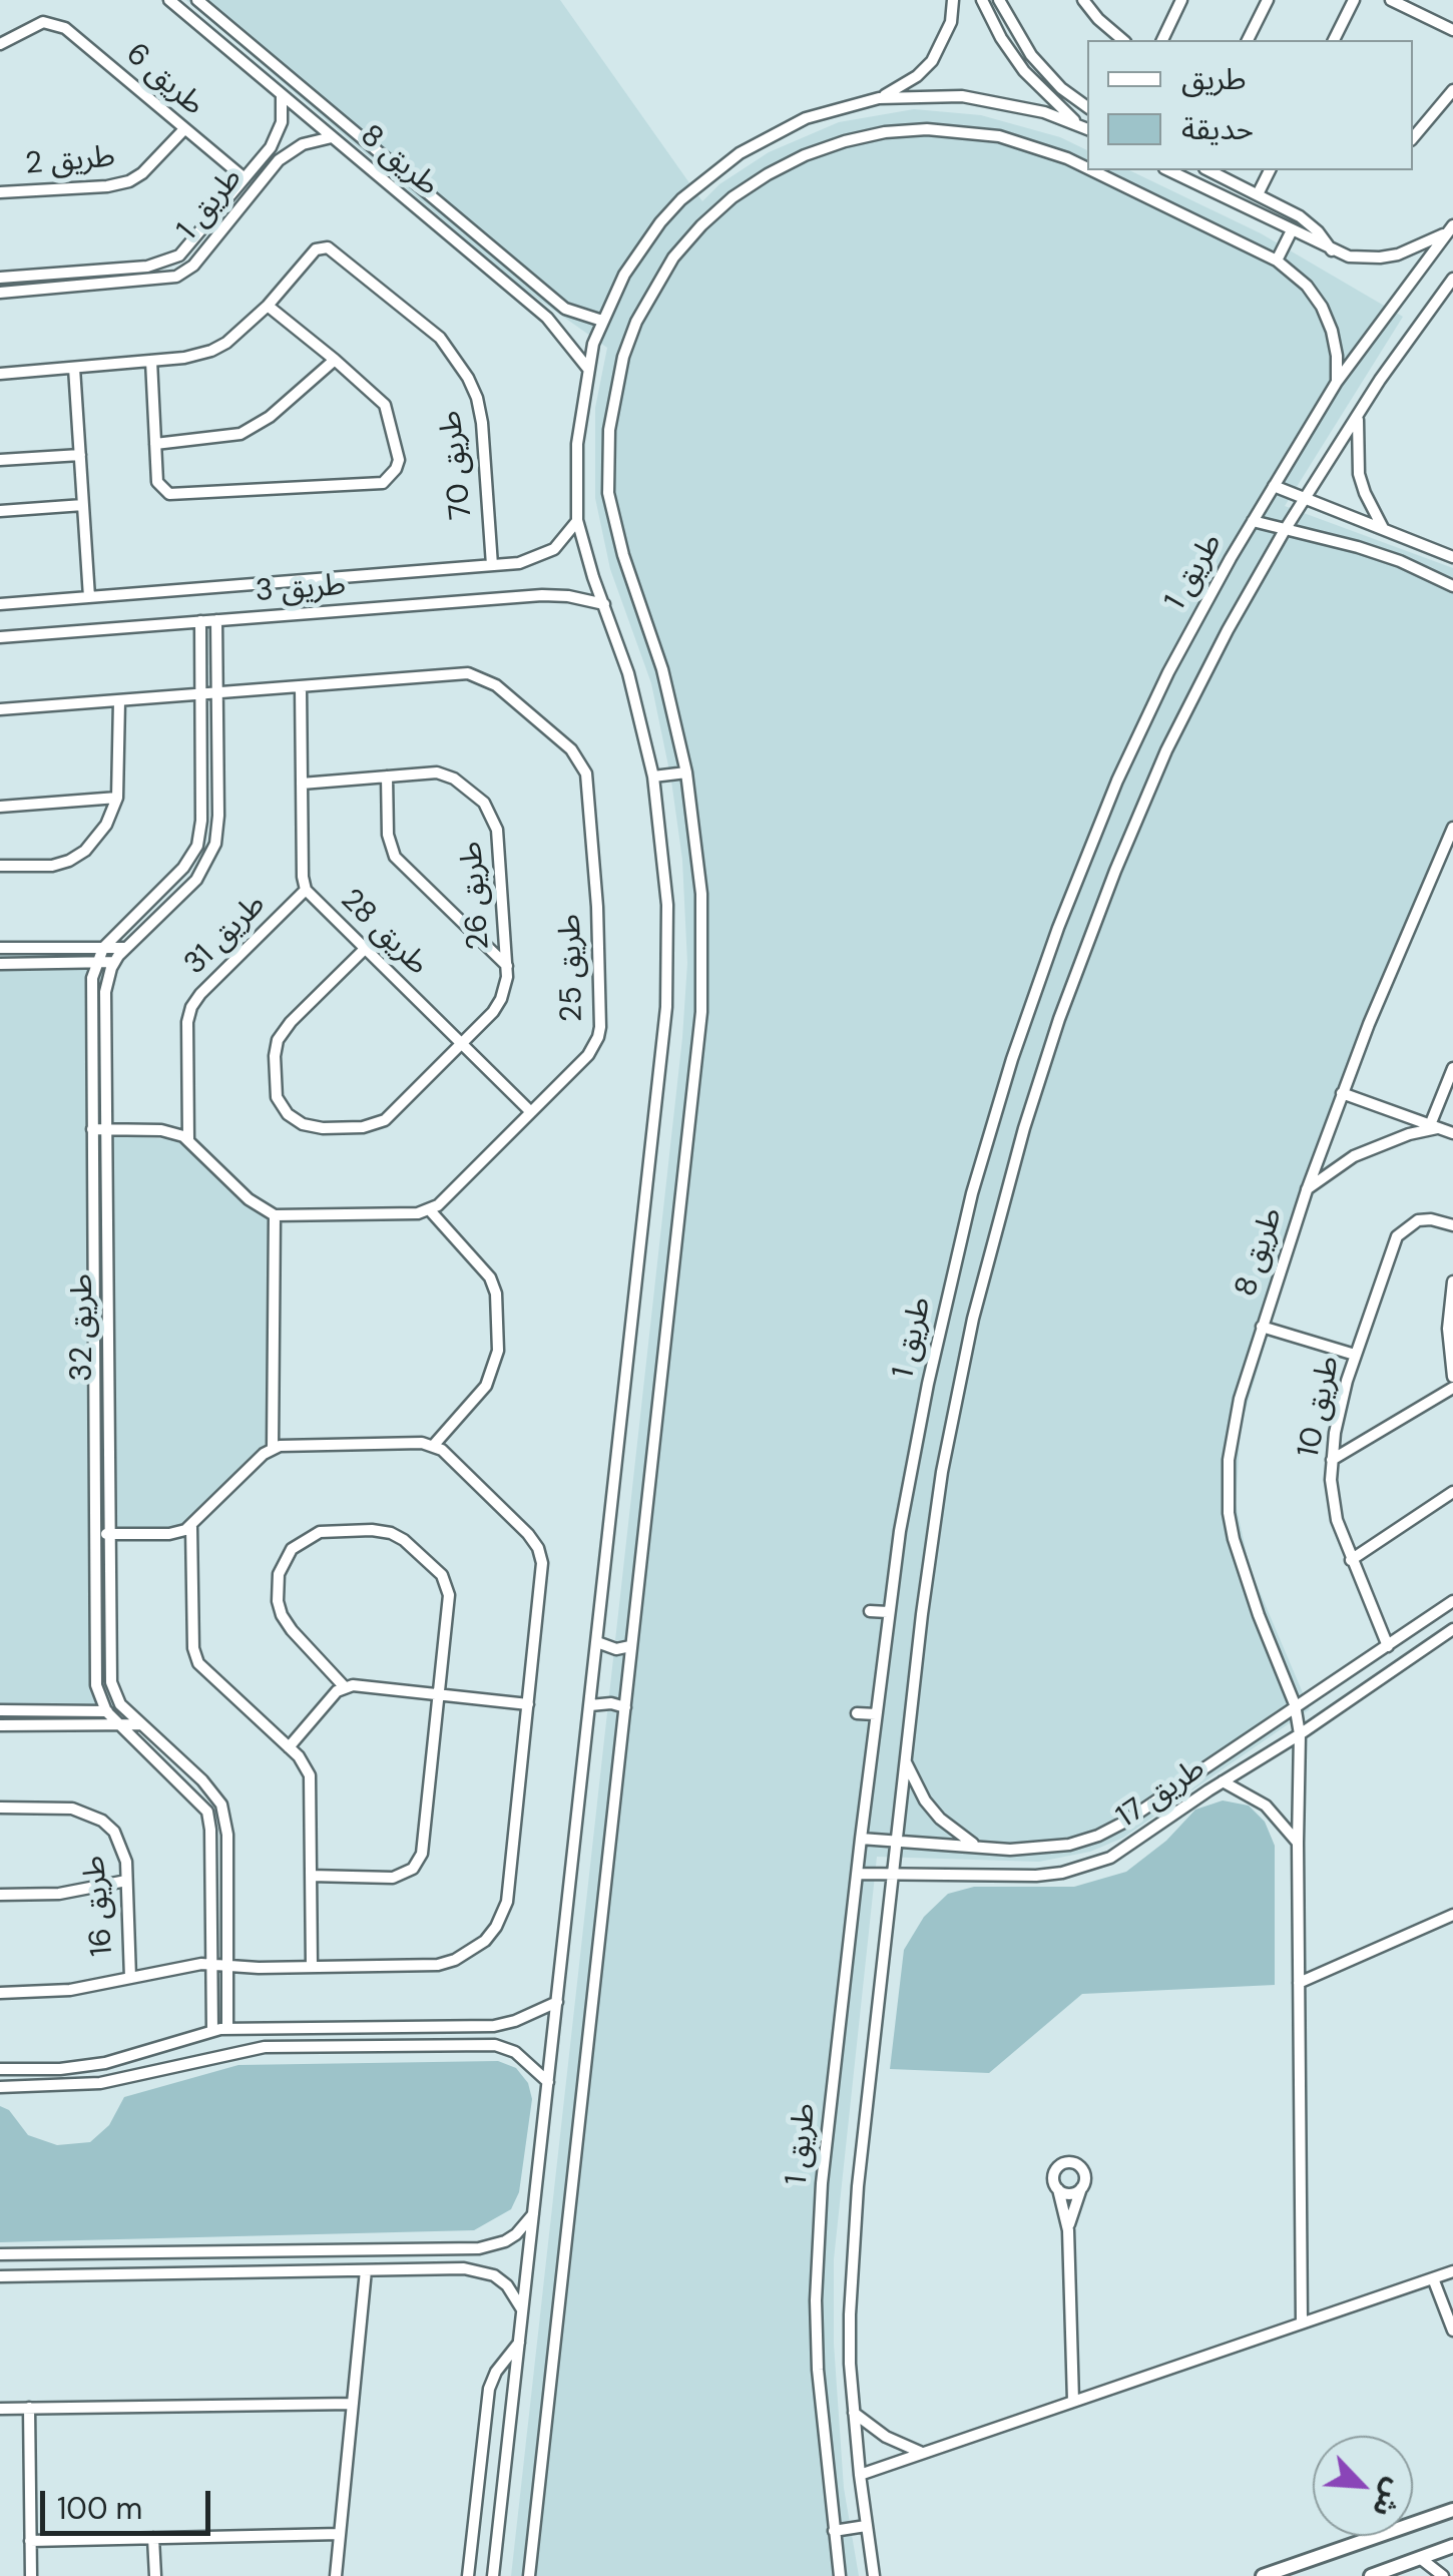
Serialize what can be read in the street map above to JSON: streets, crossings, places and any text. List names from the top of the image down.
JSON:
{
  "streets": {
    "street": [
      "طريق 6",
      "طريق 2",
      "طريق 8",
      "طريق 1",
      "طريق 70",
      "طريق 3",
      "طريق 26",
      "طريق 28",
      "طريق 31",
      "طريق 25",
      "طريق 32",
      "طريق 10",
      "طريق 17",
      "طريق 16"
    ]
  },
  "crossings": [
    ["طريق 6", "طريق 2"],
    ["طريق 6", "طريق 1"],
    ["طريق 8", "طريق 1"],
    ["طريق 8", "طريق 17"],
    ["طريق 1", "طريق 17"],
    ["طريق 70", "طريق 3"],
    ["طريق 3", "طريق 32"],
    ["طريق 26", "طريق 28"],
    ["طريق 28", "طريق 31"],
    ["طريق 28", "طريق 25"],
    ["طريق 25", "طريق 32"],
    ["طريق 10", "طريق 17"]
  ],
  "legend": ["طريق", "حديقة"],
  "scale_bar": "100 m",
  "north": "bottom right"
}
